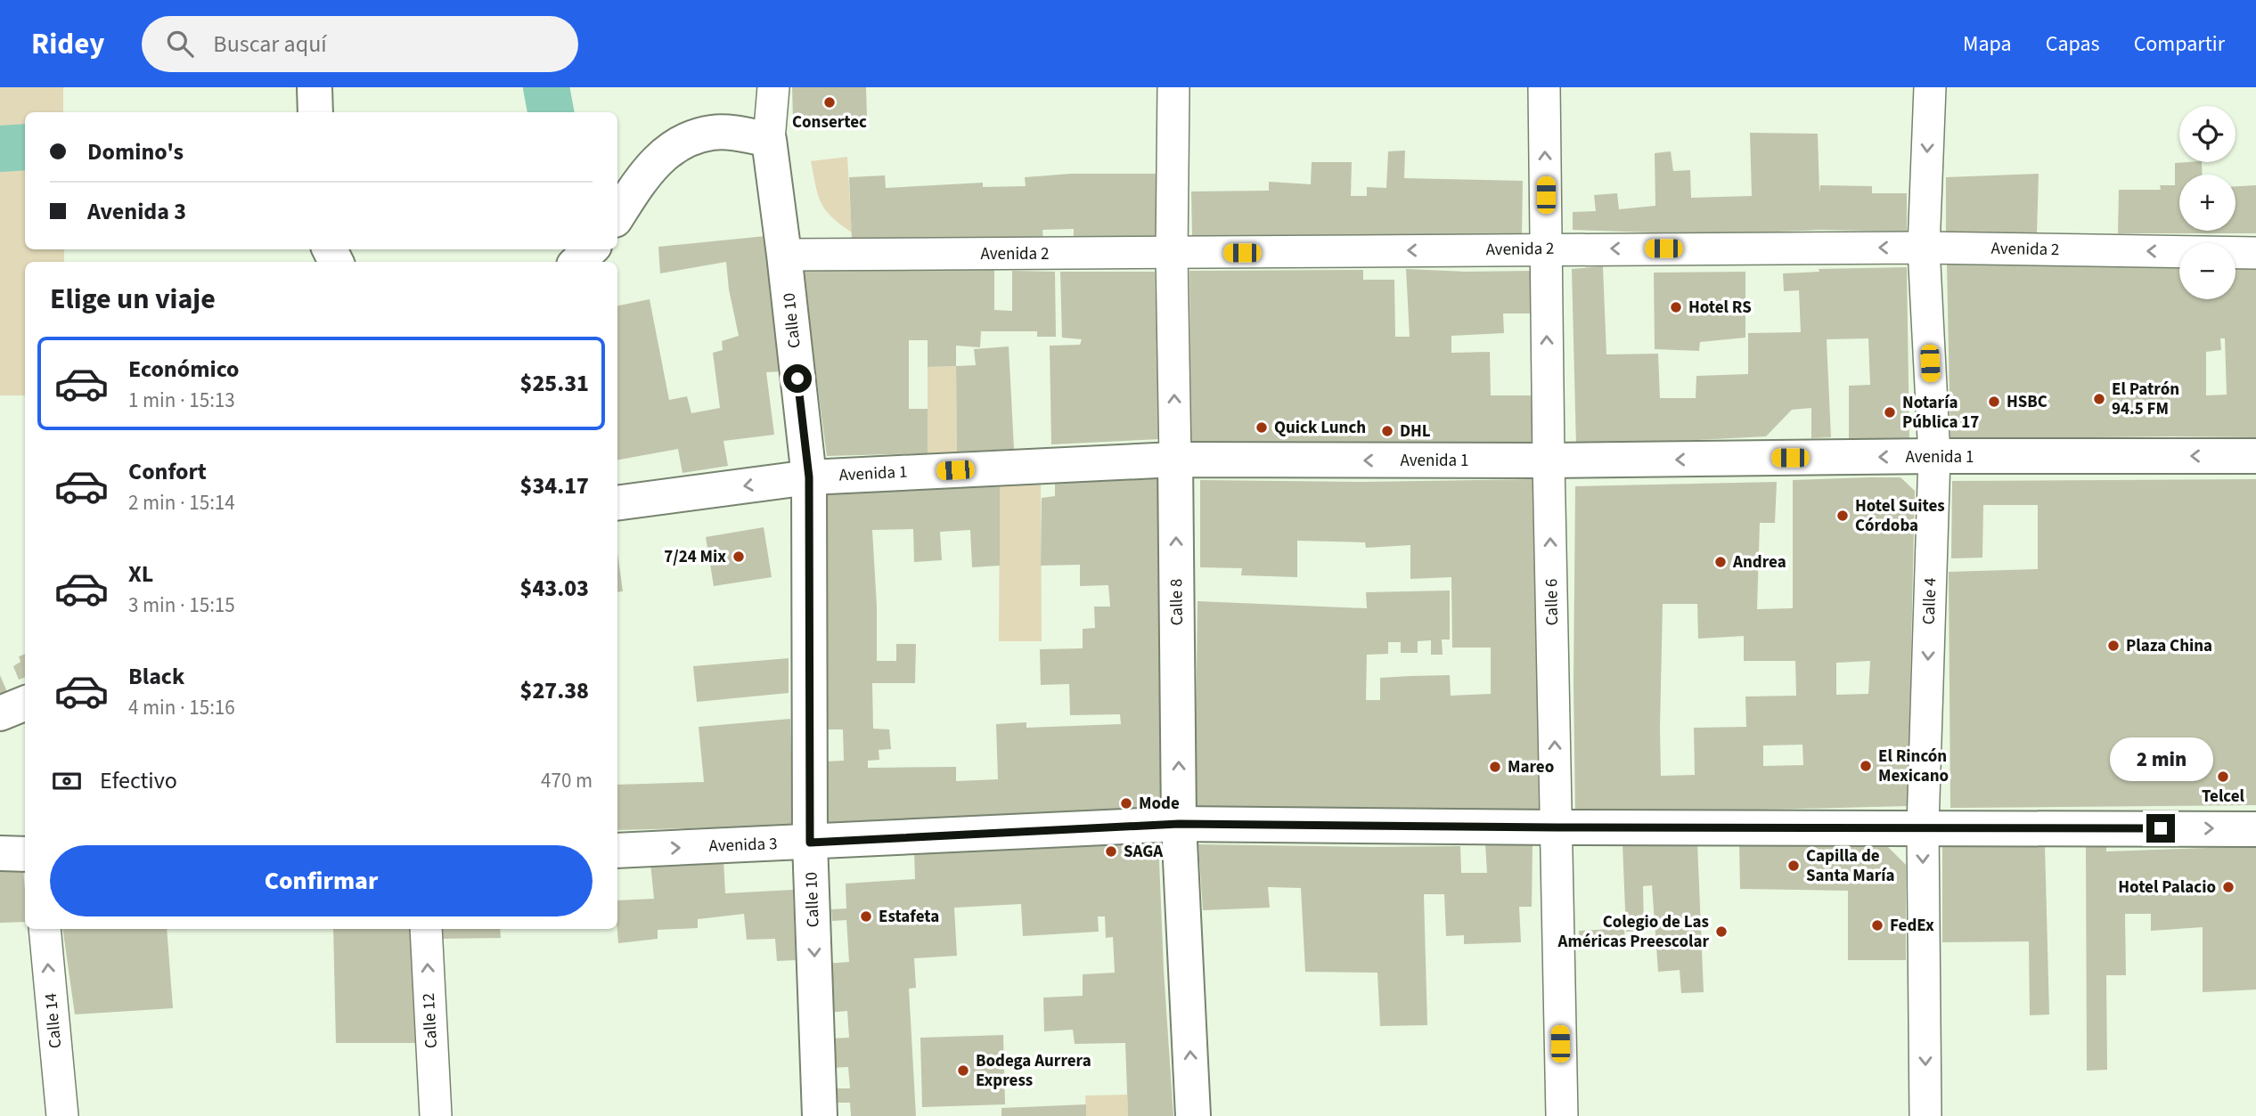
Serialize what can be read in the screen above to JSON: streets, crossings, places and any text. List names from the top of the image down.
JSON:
{
  "streets": {
    "main road": [
      "Calle 10",
      "Avenida 1",
      "Calle 8",
      "Avenida 3"
    ],
    "street": [
      "Avenida 2",
      "Calle 4",
      "Calle 6",
      "Calle 14",
      "Calle 12"
    ]
  },
  "crossings": [
    ["Avenida 2", "Calle 10"],
    ["Avenida 2", "Calle 4"],
    ["Avenida 2", "Calle 8"],
    ["Avenida 2", "Calle 6"],
    ["Calle 10", "Avenida 1"],
    ["Calle 10", "Avenida 3"],
    ["Avenida 1", "Calle 4"],
    ["Avenida 1", "Calle 8"],
    ["Avenida 1", "Calle 6"],
    ["Calle 4", "Avenida 3"],
    ["Calle 8", "Avenida 3"],
    ["Calle 6", "Avenida 3"]
  ],
  "one_way": [
    "Avenida 2",
    "Avenida 1",
    "Calle 4",
    "Calle 8",
    "Calle 6",
    "Calle 14",
    "Calle 12"
  ],
  "places": [
    "Consertec",
    "Hotel RS",
    "El Patrón 94.5 FM",
    "HSBC",
    "Notaría Pública 17",
    "Quick Lunch",
    "DHL",
    "Hotel Suites Córdoba",
    "7/24 Mix",
    "Andrea",
    "Plaza China",
    "El Rincón Mexicano",
    "Mareo",
    "Telcel",
    "Mode",
    "SAGA",
    "Capilla de Santa María",
    "Hotel Palacio",
    "Estafeta",
    "FedEx",
    "Colegio de Las Américas Preescolar",
    "Bodega Aurrera Express"
  ],
  "page": {
    "header": "Ridey",
    "search": "Buscar aquí",
    "nav": ["Mapa", "Capas", "Compartir"],
    "map_buttons": ["+", "−"],
    "banner": ["Domino's", "Avenida 3"],
    "heading": "Elige un viaje",
    "list": [
      {
        "name": "Económico",
        "note": "1 min · 15:13",
        "value": "$25.31"
      },
      {
        "name": "Confort",
        "note": "2 min · 15:14",
        "value": "$34.17"
      },
      {
        "name": "XL",
        "note": "3 min · 15:15",
        "value": "$43.03"
      },
      {
        "name": "Black",
        "note": "4 min · 15:16",
        "value": "$27.38"
      }
    ],
    "bubble": "2 min",
    "pay": ["Efectivo", "470 m"],
    "buttons": "Confirmar"
  }
}
